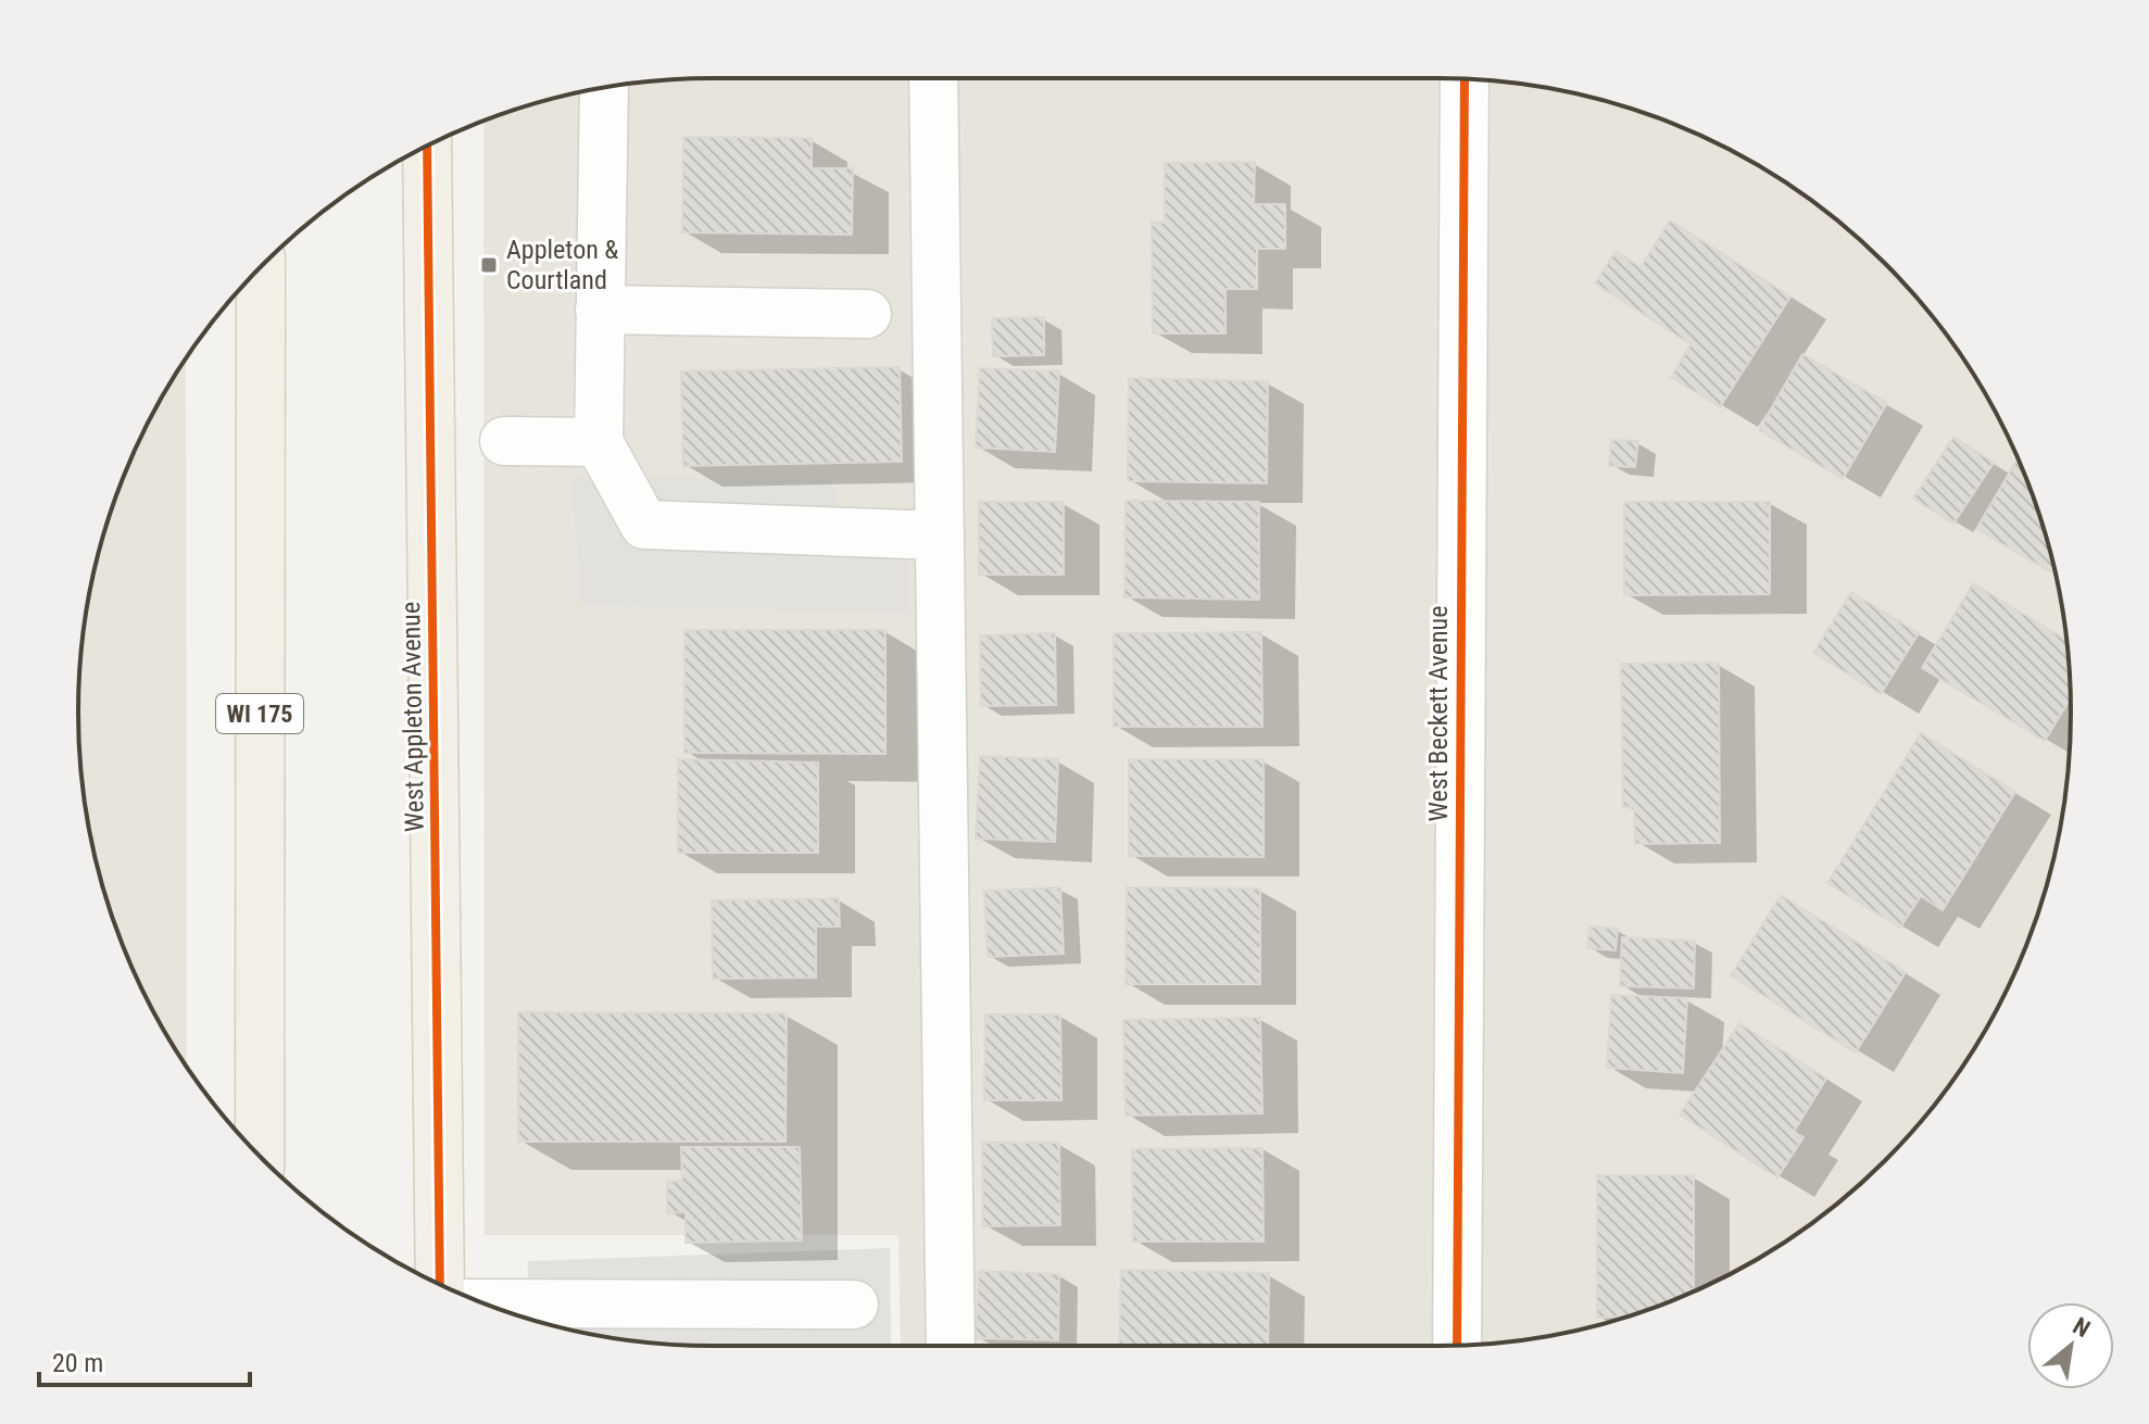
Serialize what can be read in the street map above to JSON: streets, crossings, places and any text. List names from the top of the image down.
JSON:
{
  "streets": {
    "main road": ["WI 175", "West Appleton Avenue"],
    "street": ["West Beckett Avenue"]
  },
  "places": {
    "transit": ["Appleton & Courtland"]
  },
  "scale_bar": "20 m",
  "north": "top right"
}
